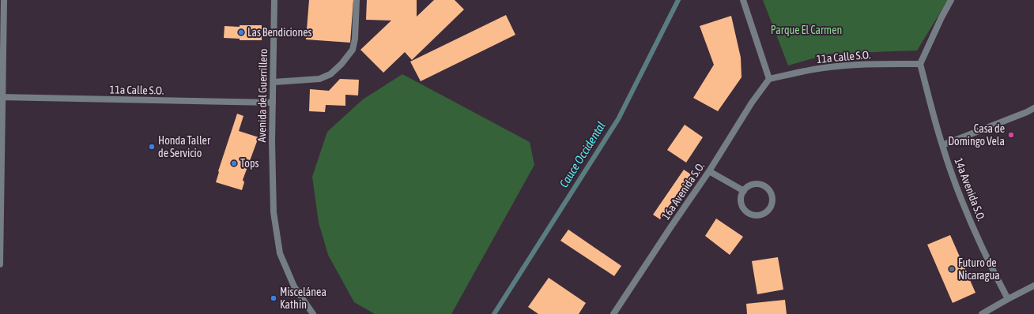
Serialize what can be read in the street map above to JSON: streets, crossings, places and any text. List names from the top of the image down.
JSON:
{
  "streets": {
    "street": [
      "11a Calle S.O.",
      "Avenida del Guerrillero",
      "14a Avenida S.O.",
      "16a Avenida S.O."
    ]
  },
  "crossings": [
    ["11a Calle S.O.", "Avenida del Guerrillero"],
    ["11a Calle S.O.", "14a Avenida S.O."],
    ["11a Calle S.O.", "16a Avenida S.O."]
  ],
  "water": ["Cauce Occidental"],
  "parks": ["Parque El Carmen"],
  "places": [
    "Las Bendiciones",
    "Casa de Domingo Vela",
    "Honda Taller de Servicio",
    "Tops",
    "Futuro de Nicaragua",
    "Miscelánea Kathin"
  ]
}
